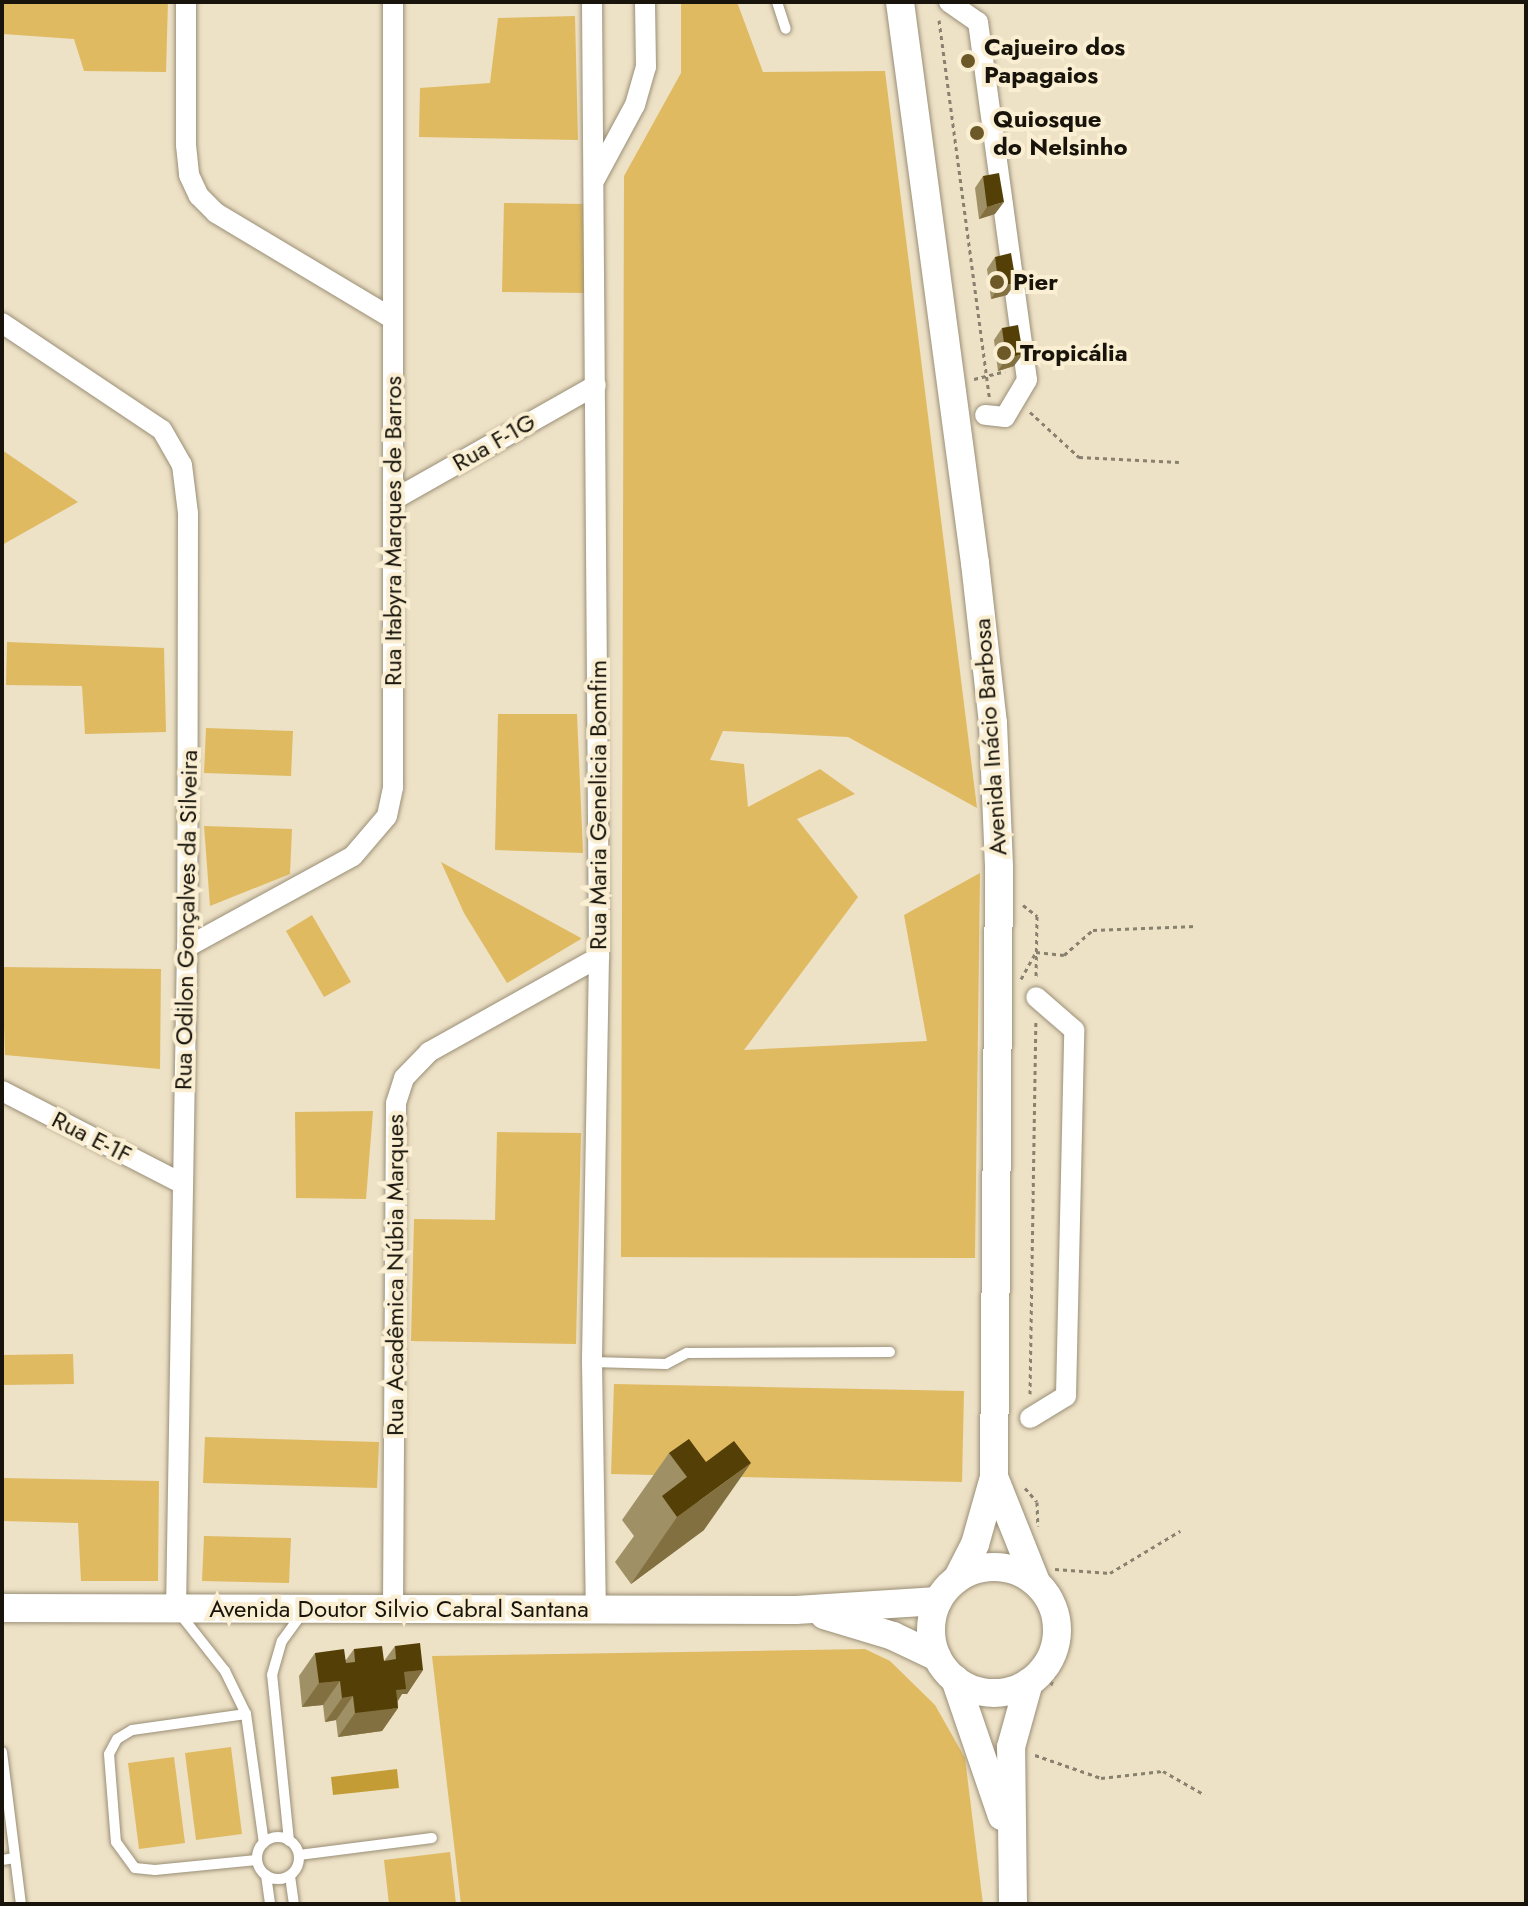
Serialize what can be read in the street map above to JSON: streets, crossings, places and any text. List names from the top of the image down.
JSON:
{
  "streets": {
    "main road": ["Avenida Inácio Barbosa", "Avenida Doutor Silvio Cabral Santana"],
    "street": [
      "Rua F-1G",
      "Rua Itabyra Marques de Barros",
      "Rua Maria Genelicia Bomfim",
      "Rua Odilon Gonçalves da Silveira",
      "Rua E-1F",
      "Rua Acadêmica Núbia Marques"
    ]
  },
  "crossings": [
    ["Rua F-1G", "Rua Itabyra Marques de Barros"],
    ["Rua F-1G", "Rua Maria Genelicia Bomfim"],
    ["Rua Itabyra Marques de Barros", "Rua Odilon Gonçalves da Silveira"],
    ["Avenida Inácio Barbosa", "Avenida Doutor Silvio Cabral Santana"],
    ["Rua Maria Genelicia Bomfim", "Rua Acadêmica Núbia Marques"],
    ["Rua Maria Genelicia Bomfim", "Avenida Doutor Silvio Cabral Santana"],
    ["Rua Odilon Gonçalves da Silveira", "Rua E-1F"],
    ["Rua Odilon Gonçalves da Silveira", "Avenida Doutor Silvio Cabral Santana"],
    ["Rua Acadêmica Núbia Marques", "Avenida Doutor Silvio Cabral Santana"]
  ],
  "places": [
    "Cajueiro dos Papagaios",
    "Quiosque do Nelsinho",
    "Pier",
    "Tropicália"
  ]
}
